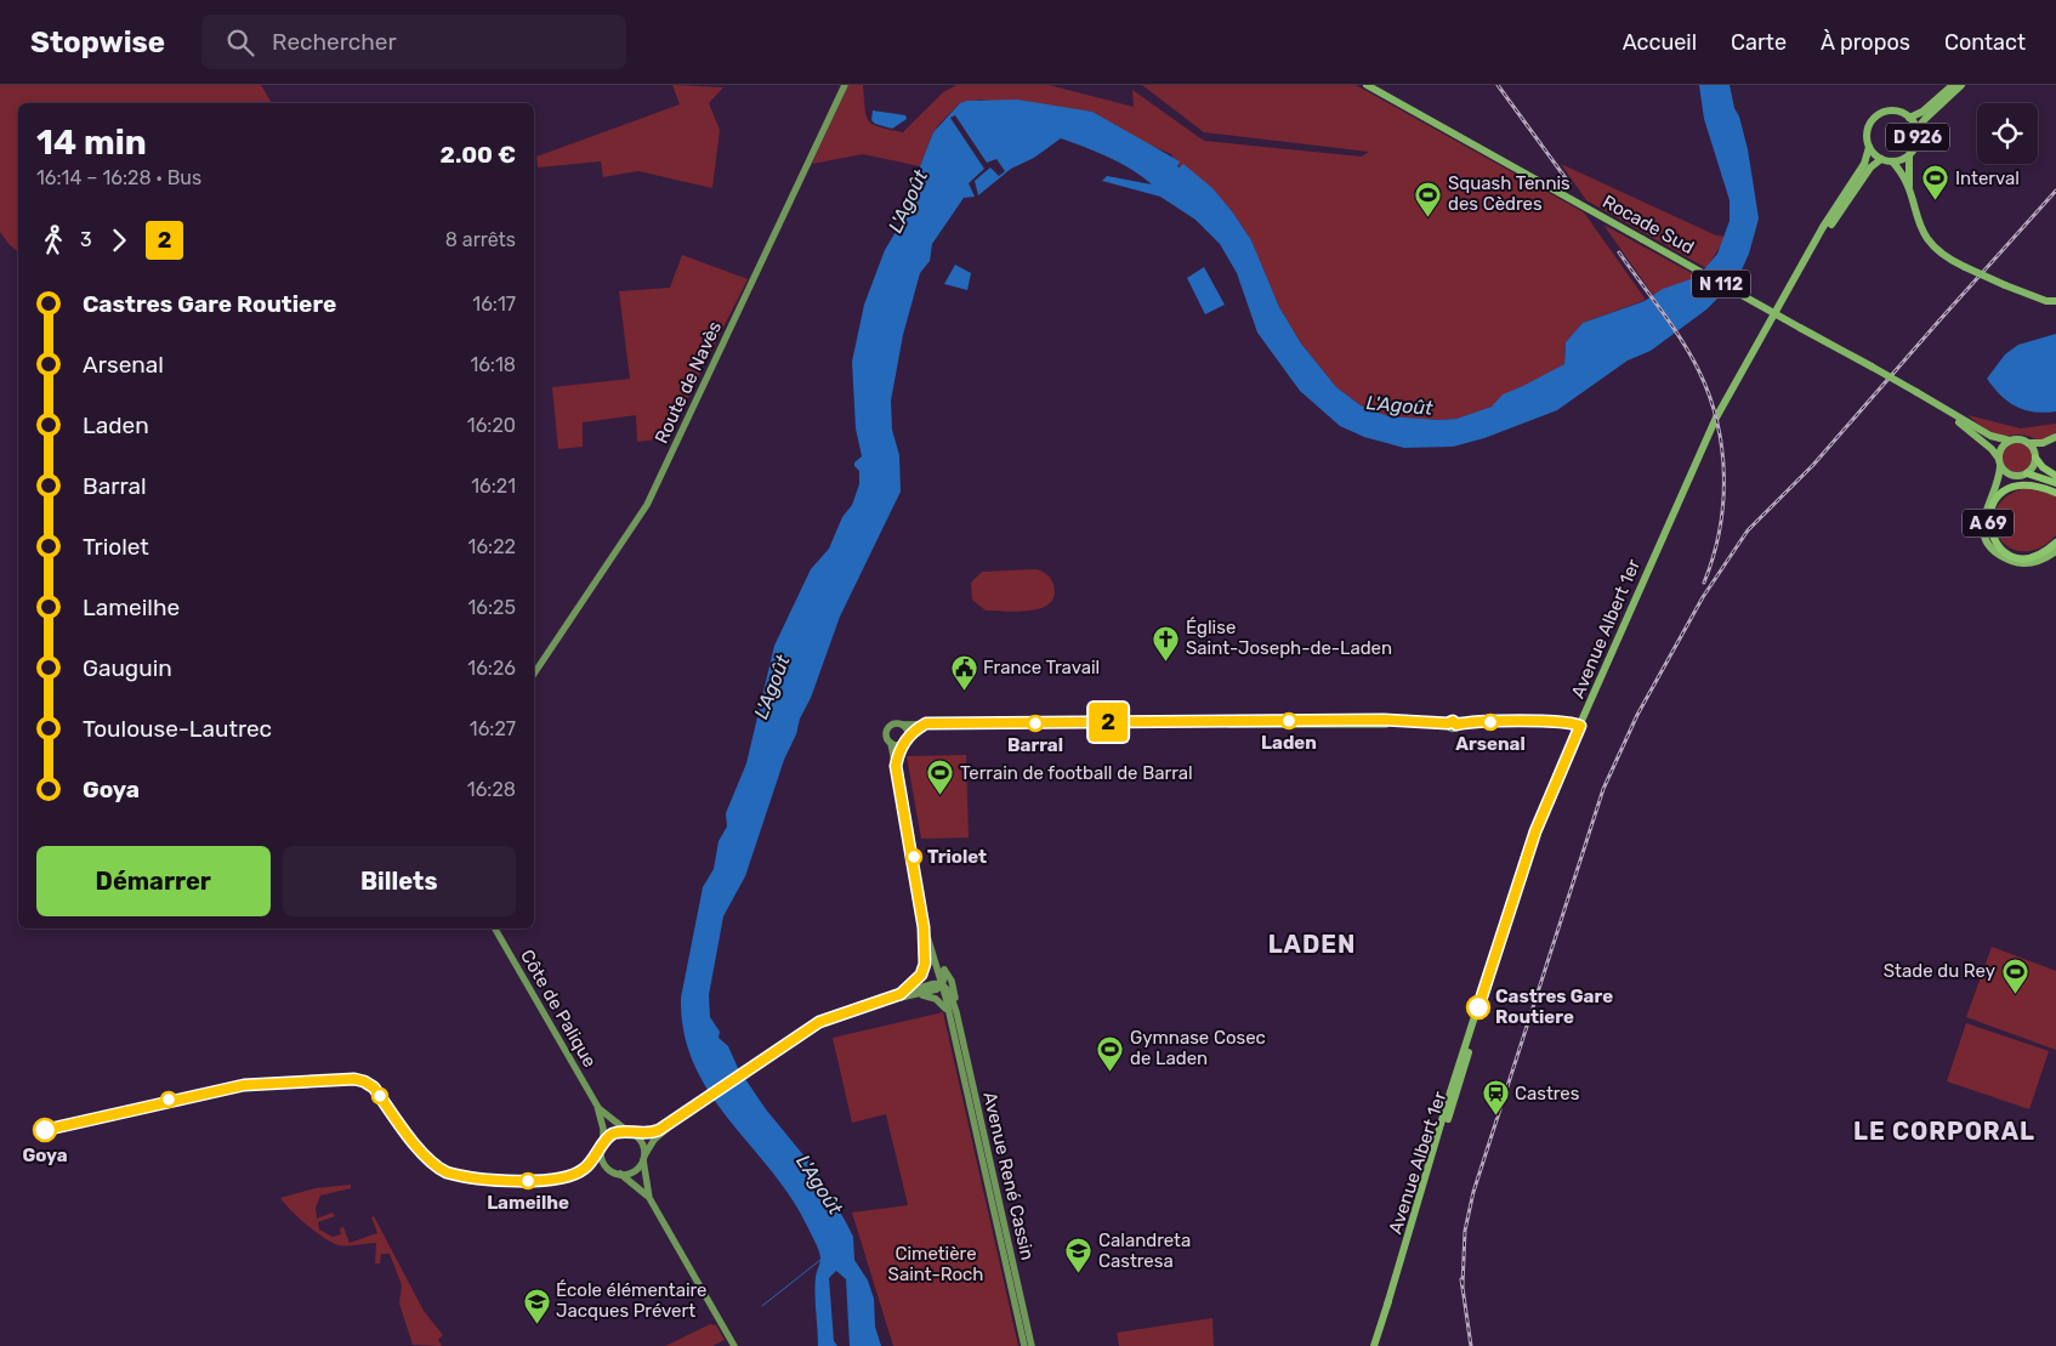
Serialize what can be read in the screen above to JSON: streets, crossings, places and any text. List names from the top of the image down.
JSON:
{
  "streets": {
    "highway": ["A 69"],
    "main road": [
      "D 926",
      "Rocade Sud",
      "N 112",
      "Route de Navès",
      "Avenue Albert 1er",
      "Côte de Palique",
      "Avenue René Cassin"
    ]
  },
  "crossings": [
    ["Rocade Sud", "A 69"]
  ],
  "districts": ["LADEN", "LE CORPORAL"],
  "water": ["L'Agoût"],
  "parks": ["Cimetière Saint-Roch"],
  "places": {
    "sports": [
      "Interval",
      "Squash Tennis des Cèdres",
      "Terrain de football de Barral",
      "Stade du Rey",
      "Gymnase Cosec de Laden"
    ],
    "church": ["Église Saint-Joseph-de-Laden"],
    "public building": ["France Travail"],
    "other": [
      "Laden",
      "Arsenal",
      "Barral",
      "Triolet",
      "Castres Gare Routiere",
      "Goya",
      "Lameilhe"
    ],
    "station": ["Castres"],
    "school or university": ["Calandreta Castresa", "École élémentaire Jacques Prévert"]
  },
  "lines": ["bus line 2"],
  "page": {
    "header": "Stopwise",
    "search": "Rechercher",
    "nav": [
      "Accueil",
      "Carte",
      "À propos",
      "Contact"
    ],
    "on_map": "2",
    "heading": ["14 min", "16:14 – 16:28 · Bus", "2.00 €"],
    "legs": ["3", "2", "8 arrêts"],
    "list": [
      {
        "name": "Castres Gare Routiere",
        "value": "16:17"
      },
      {
        "name": "Arsenal",
        "value": "16:18"
      },
      {
        "name": "Laden",
        "value": "16:20"
      },
      {
        "name": "Barral",
        "value": "16:21"
      },
      {
        "name": "Triolet",
        "value": "16:22"
      },
      {
        "name": "Lameilhe",
        "value": "16:25"
      },
      {
        "name": "Gauguin",
        "value": "16:26"
      },
      {
        "name": "Toulouse-Lautrec",
        "value": "16:27"
      },
      {
        "name": "Goya",
        "value": "16:28"
      }
    ],
    "buttons": ["Démarrer", "Billets"]
  }
}
